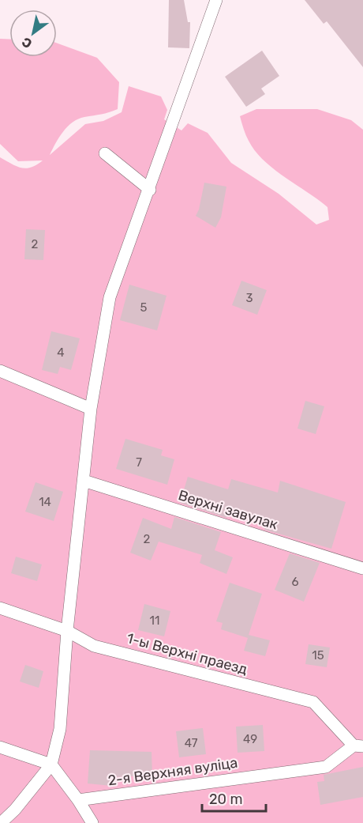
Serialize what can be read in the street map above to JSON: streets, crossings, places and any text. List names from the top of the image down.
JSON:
{
  "streets": {
    "lane": ["Верхні завулак", "1-ы Верхні праезд", "2-я Верхняя вуліца"]
  },
  "crossings": [
    ["1-ы Верхні праезд", "2-я Верхняя вуліца"]
  ],
  "house_numbers": [
    "2",
    "3",
    "5",
    "4",
    "7",
    "14",
    "2",
    "6",
    "11",
    "15",
    "49",
    "47"
  ],
  "scale_bar": "20 m",
  "north": "bottom left"
}
